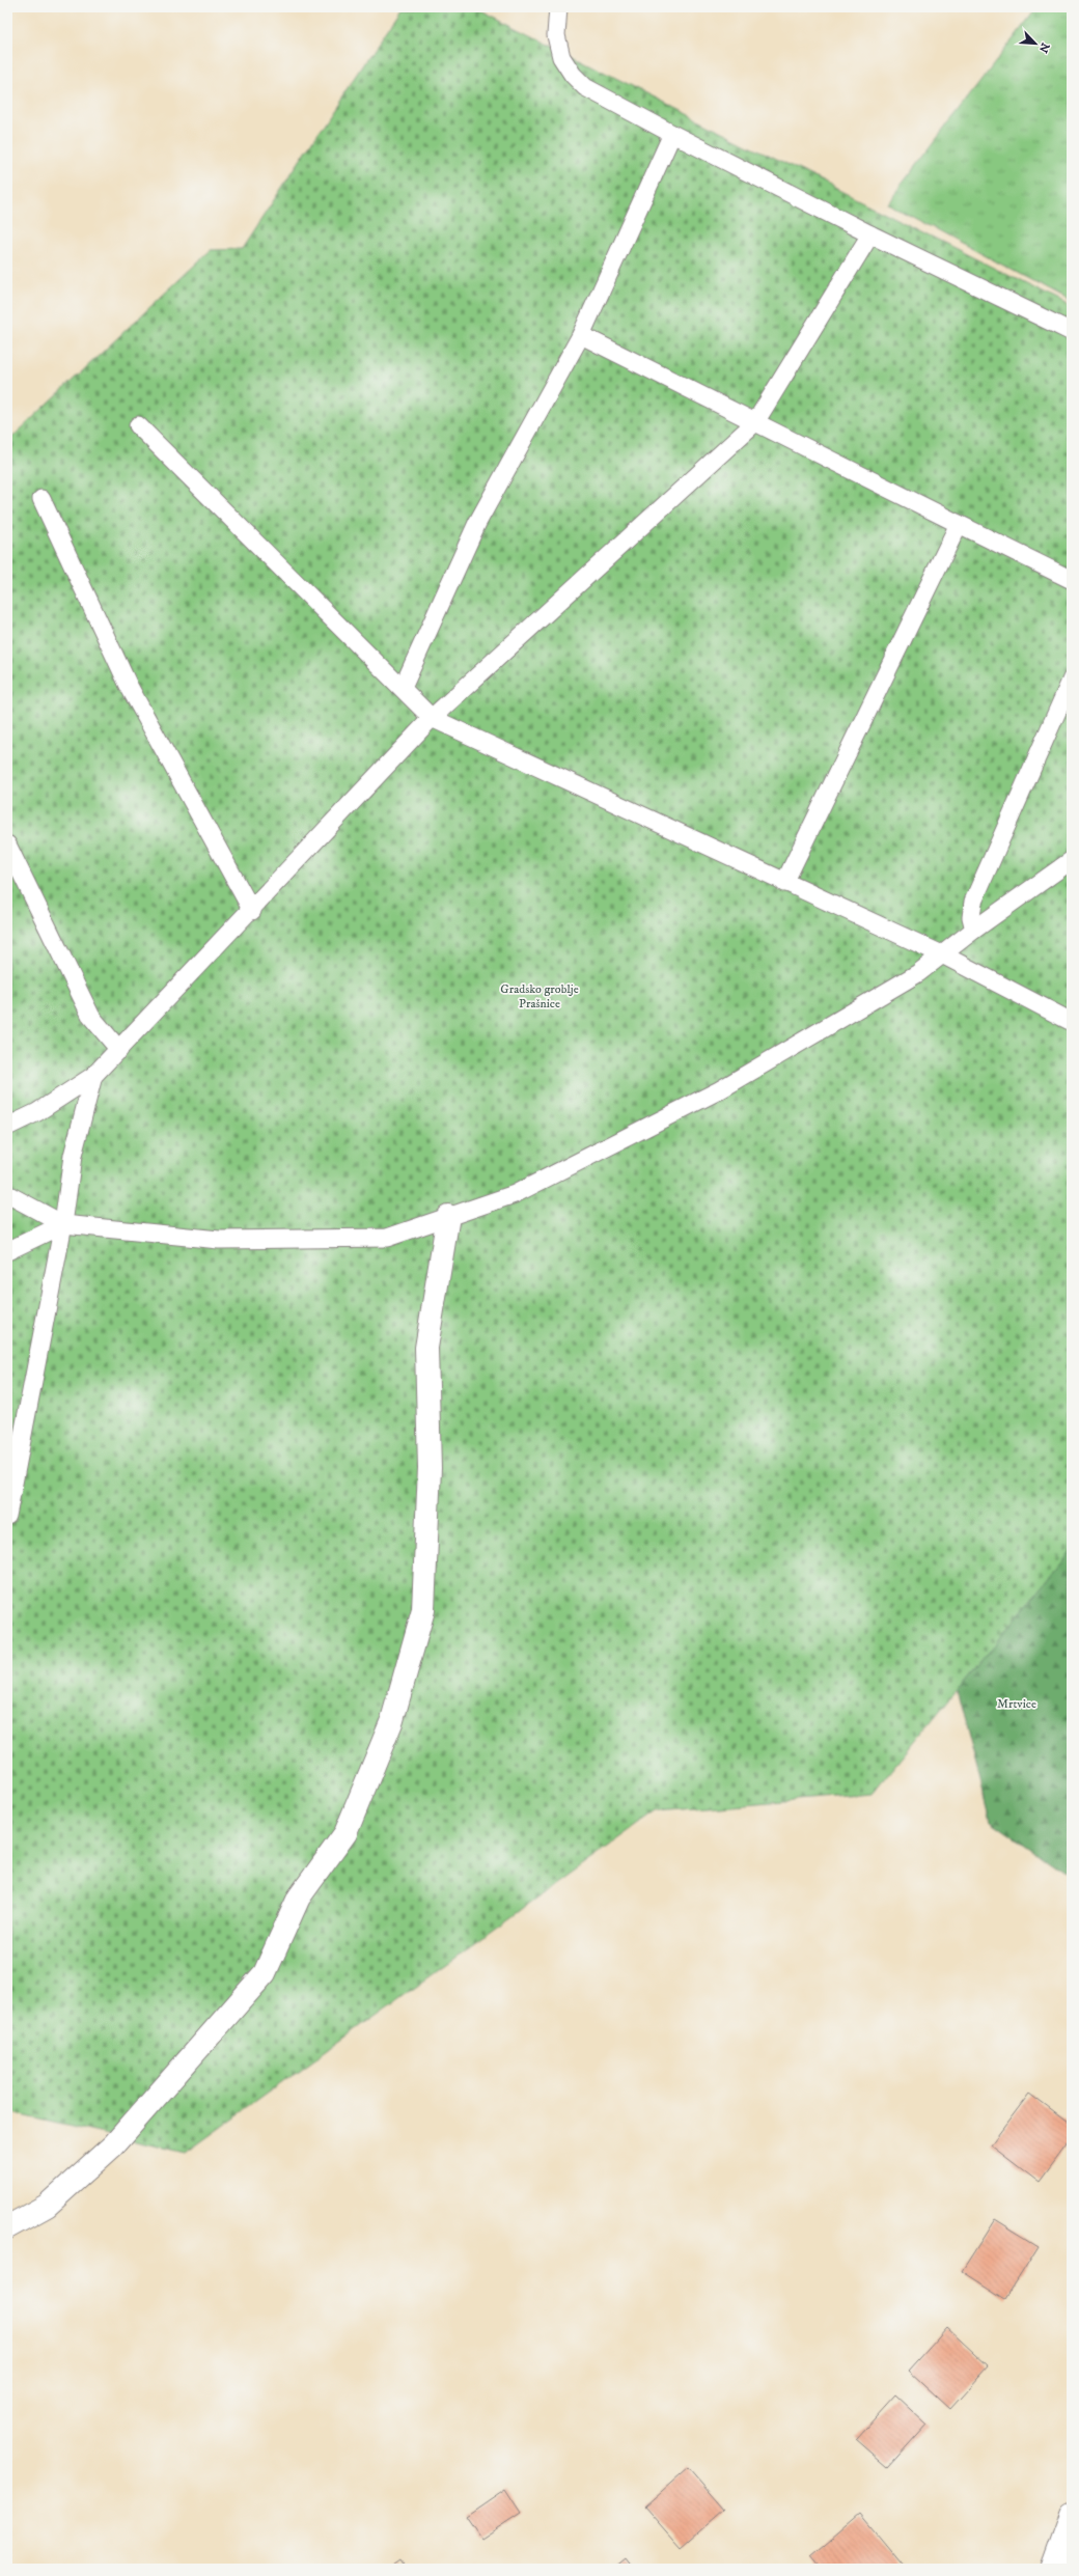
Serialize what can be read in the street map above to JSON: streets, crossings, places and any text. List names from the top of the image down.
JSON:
{
  "parks": ["Gradsko groblje Prašnice", "Mrtvice"],
  "north": "bottom right"
}
